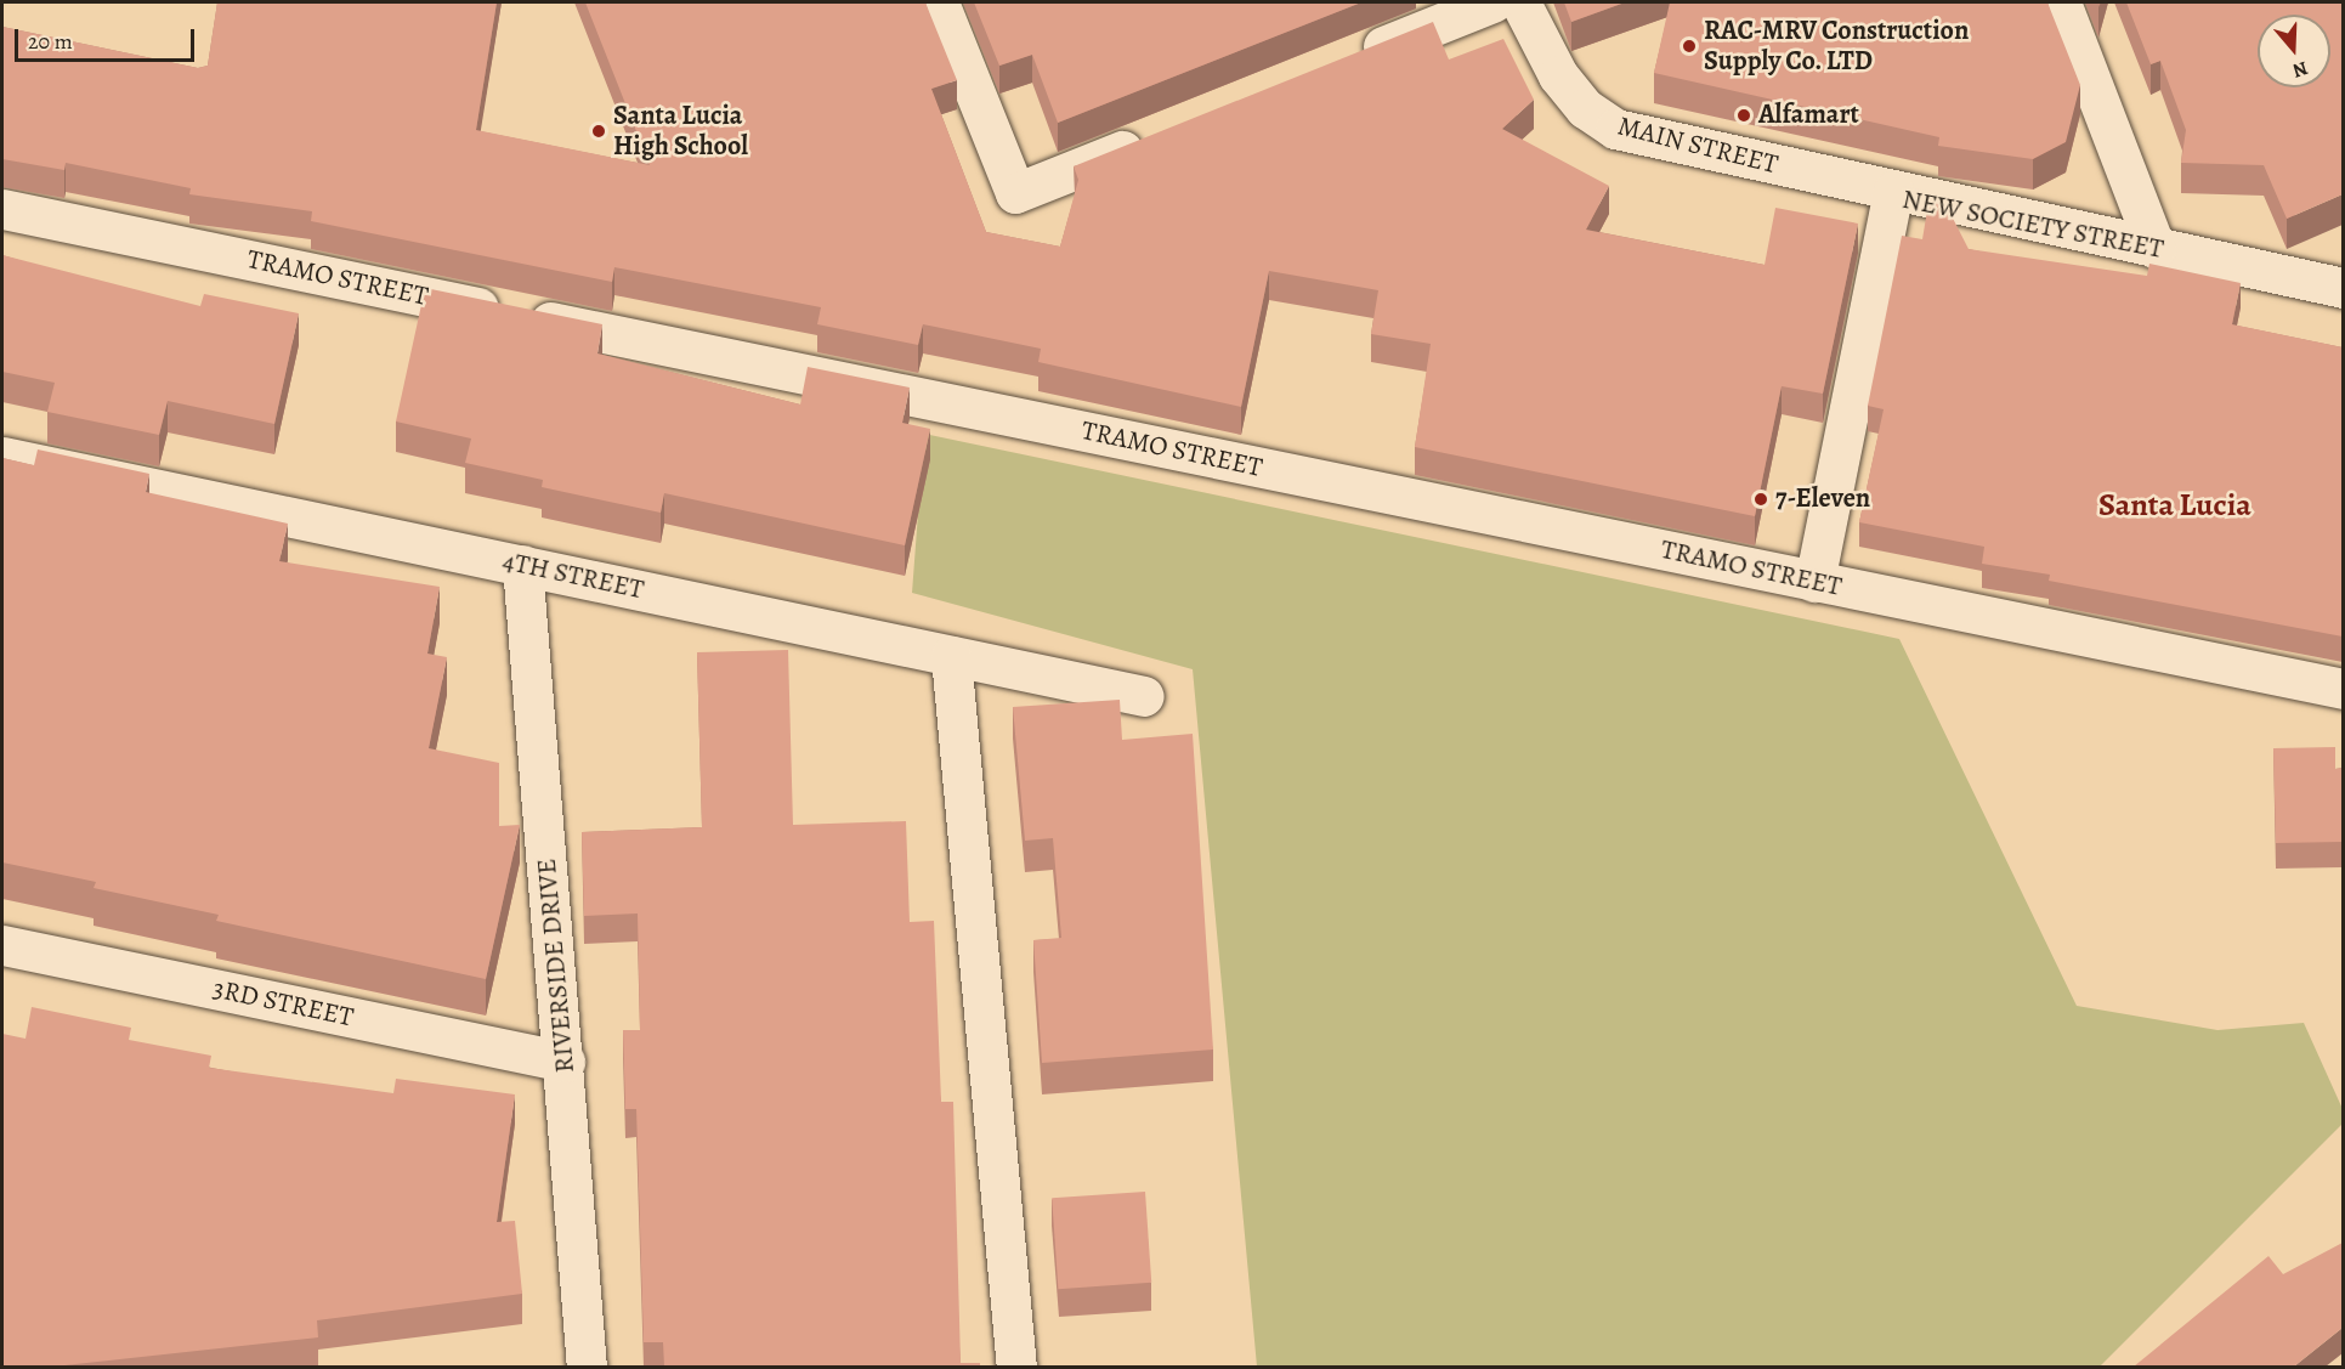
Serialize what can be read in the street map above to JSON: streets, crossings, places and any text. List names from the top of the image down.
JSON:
{
  "streets": {
    "street": [
      "MAIN STREET",
      "NEW SOCIETY STREET",
      "TRAMO STREET",
      "4TH STREET",
      "RIVERSIDE DRIVE",
      "3RD STREET"
    ]
  },
  "crossings": [
    ["MAIN STREET", "NEW SOCIETY STREET"],
    ["NEW SOCIETY STREET", "TRAMO STREET"],
    ["4TH STREET", "RIVERSIDE DRIVE"],
    ["RIVERSIDE DRIVE", "3RD STREET"]
  ],
  "districts": ["Santa Lucia"],
  "places": [
    "RAC-MRV Construction Supply Co. LTD",
    "Alfamart",
    "Santa Lucia High School",
    "7-Eleven"
  ],
  "scale_bar": "20 m",
  "north": "bottom"
}
